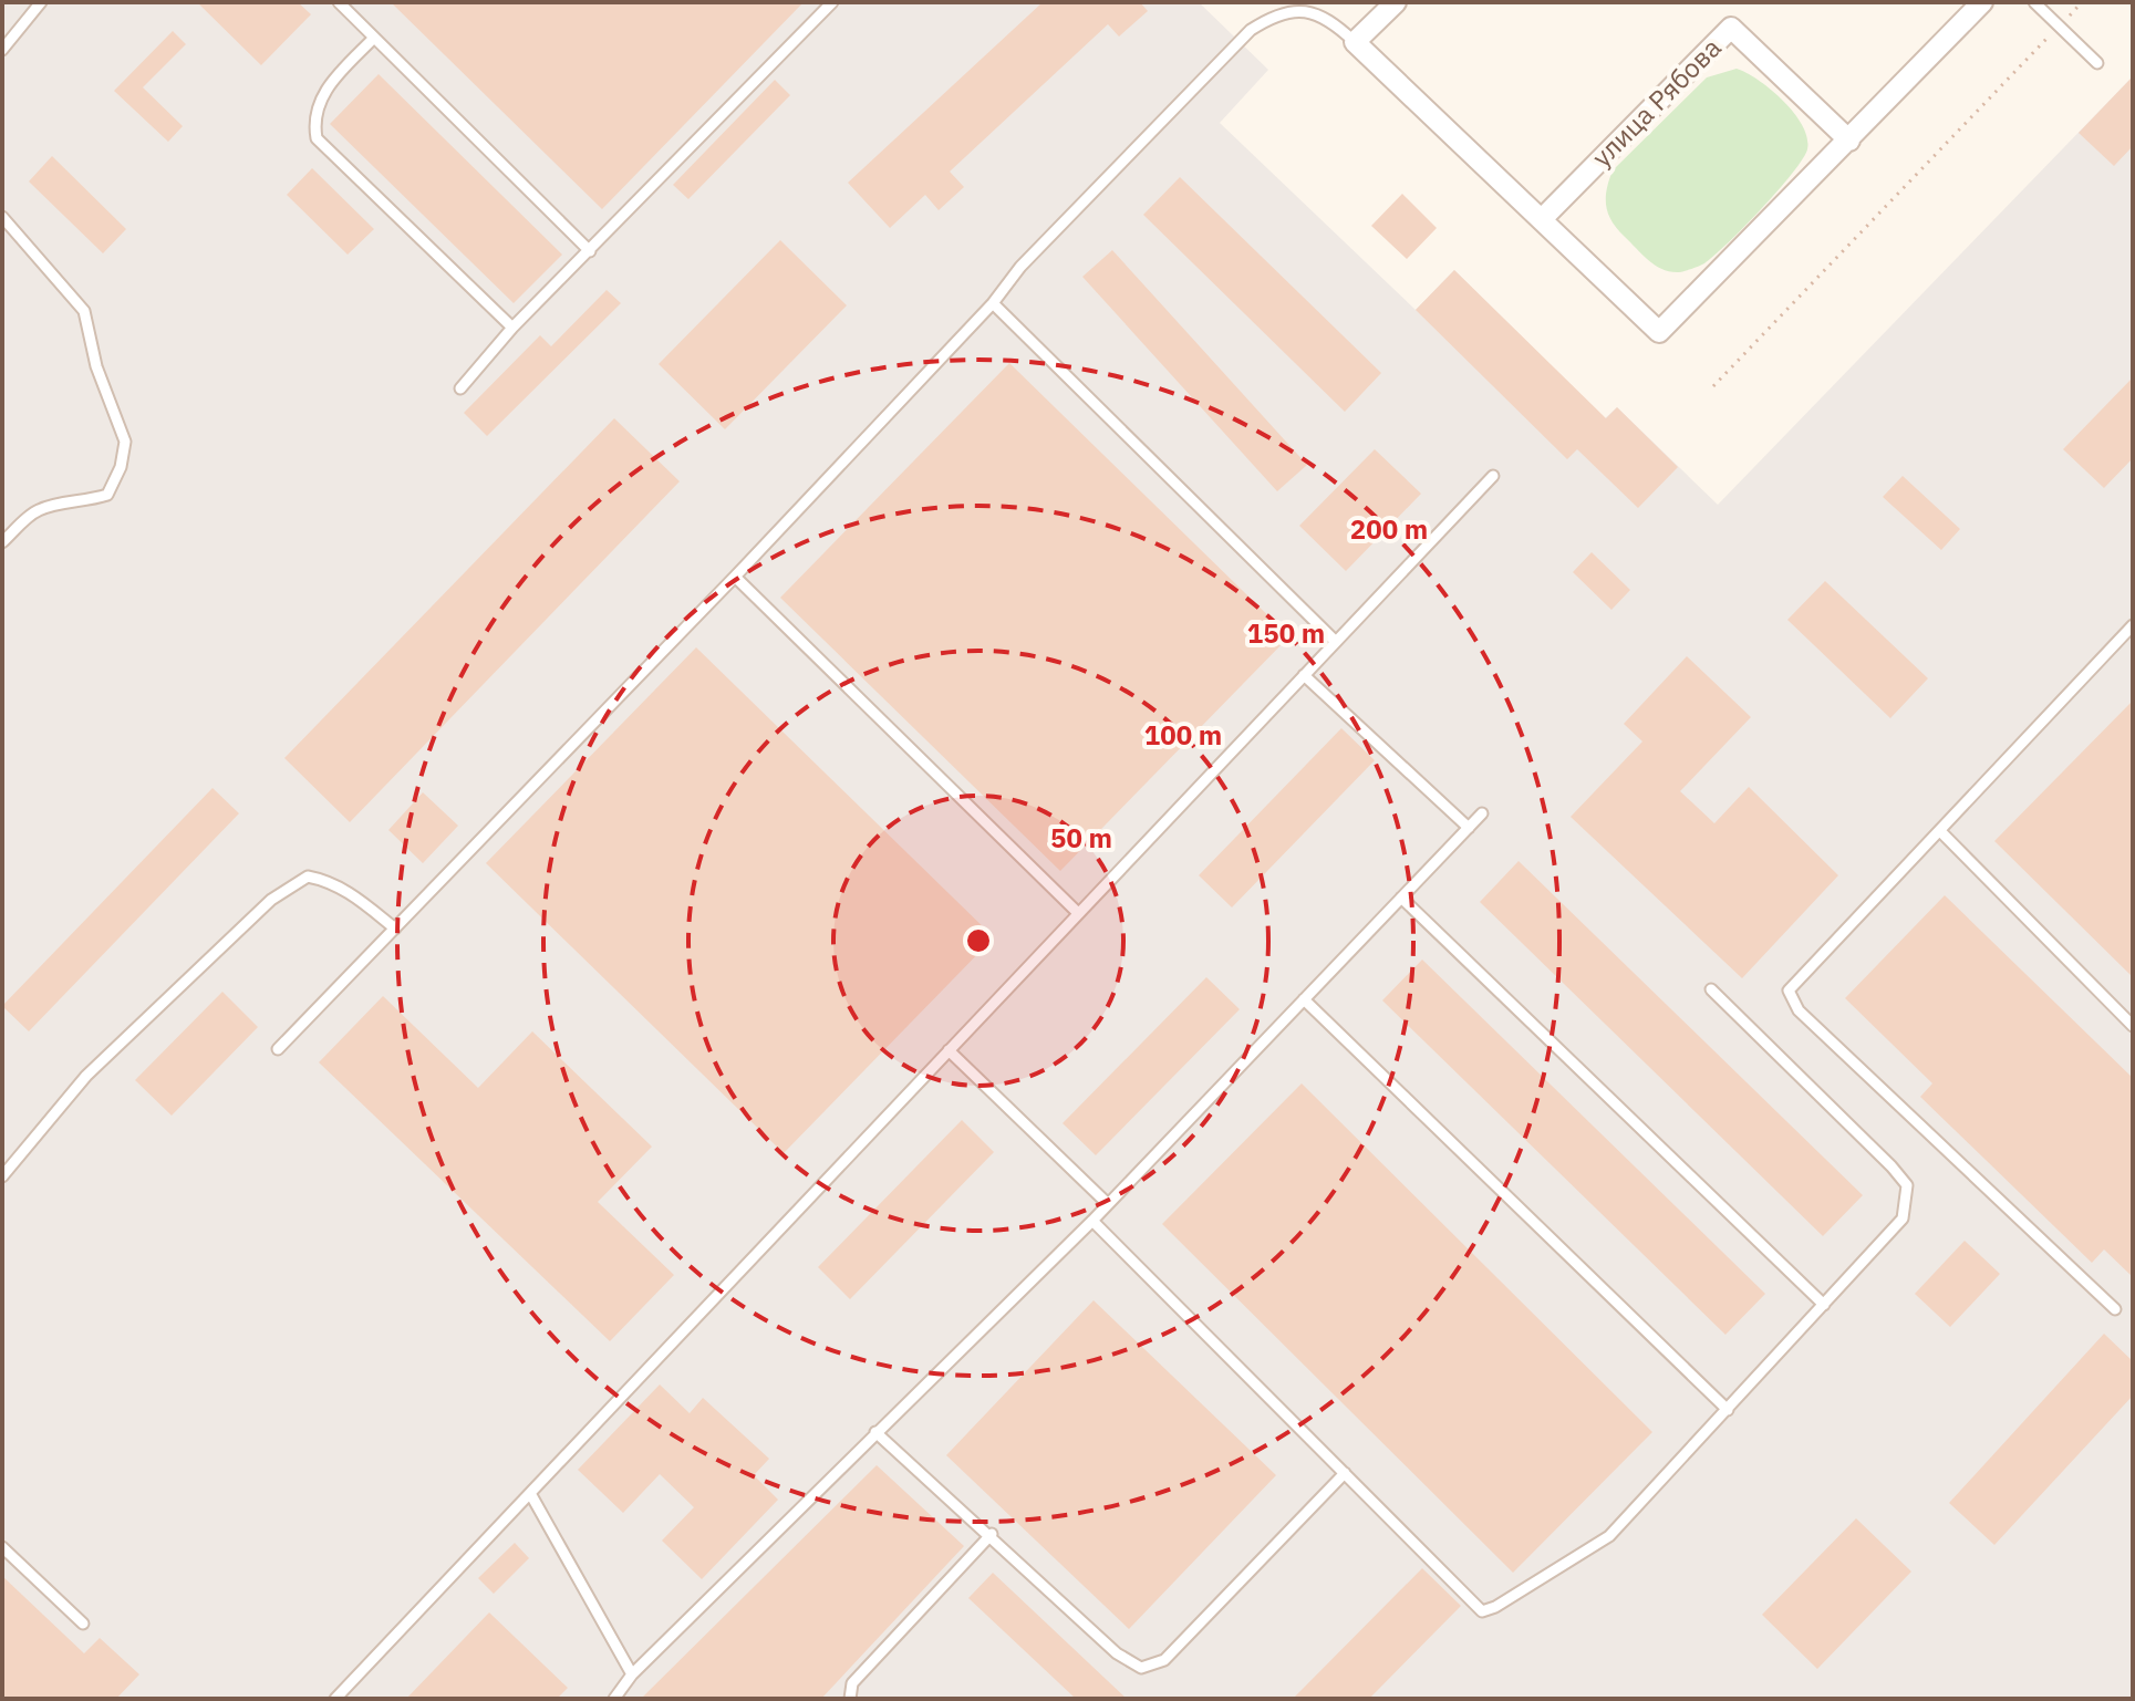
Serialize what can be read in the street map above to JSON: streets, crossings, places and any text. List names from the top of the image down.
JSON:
{
  "streets": {
    "street": ["улица Рябова"]
  },
  "rings": [
    "200 m",
    "150 m",
    "100 m",
    "50 m"
  ]
}
